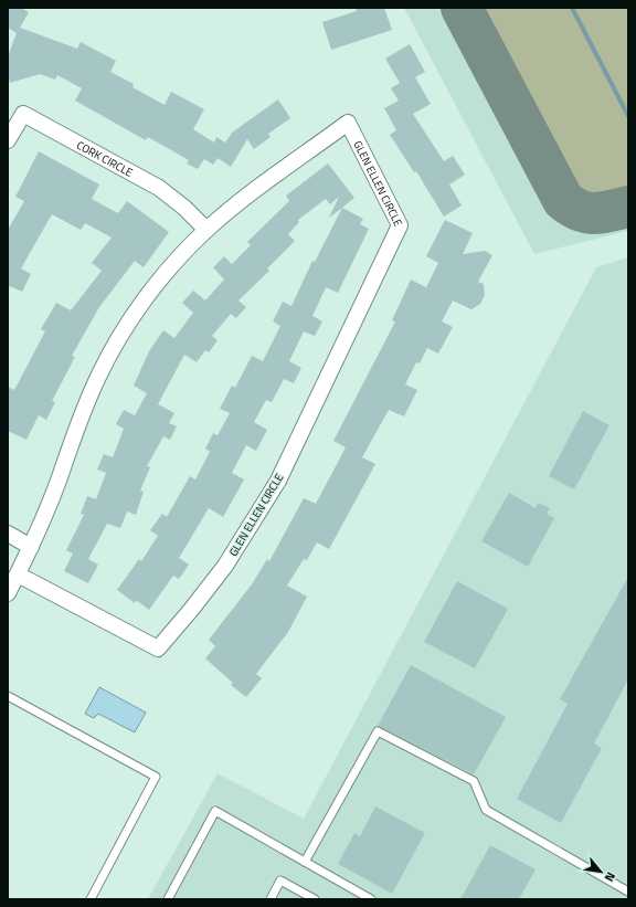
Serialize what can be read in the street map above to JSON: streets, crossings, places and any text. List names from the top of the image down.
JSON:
{
  "streets": {
    "street": ["CORK CIRCLE", "GLEN ELLEN CIRCLE"]
  },
  "crossings": [
    ["CORK CIRCLE", "GLEN ELLEN CIRCLE"]
  ],
  "north": "bottom right"
}
